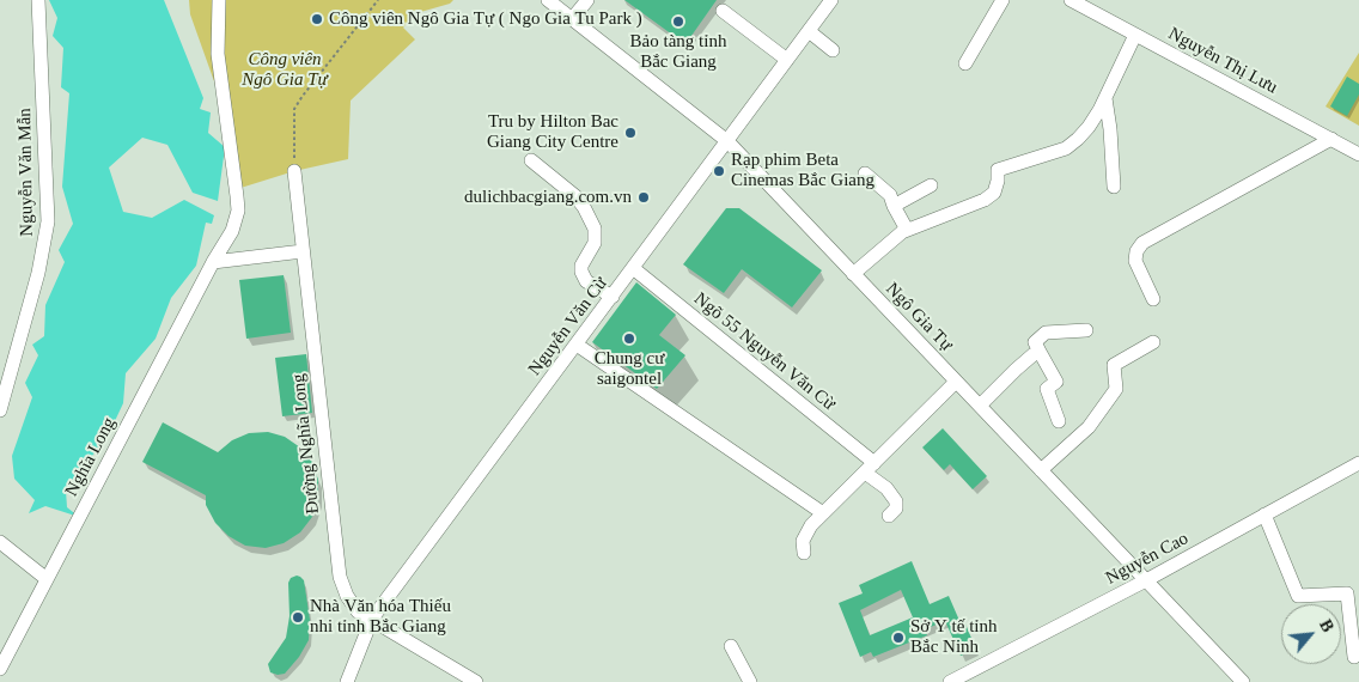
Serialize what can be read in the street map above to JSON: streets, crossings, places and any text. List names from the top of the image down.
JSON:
{
  "streets": {
    "street": [
      "Nguyễn Thị Lưu",
      "Nguyễn Văn Mẫn",
      "Ngô Gia Tự",
      "Nguyễn Văn Cừ",
      "Ngõ 55 Nguyễn Văn Cừ",
      "Đường Nghĩa Long",
      "Nghĩa Long",
      "Nguyễn Cao"
    ]
  },
  "crossings": [
    ["Ngô Gia Tự", "Nguyễn Văn Cừ"],
    ["Ngô Gia Tự", "Nguyễn Cao"],
    ["Nguyễn Văn Cừ", "Ngõ 55 Nguyễn Văn Cừ"],
    ["Nguyễn Văn Cừ", "Đường Nghĩa Long"]
  ],
  "parks": ["Công viên Ngô Gia Tự"],
  "places": [
    "Công viên Ngô Gia Tự ( Ngo Gia Tu Park )",
    "Bảo tàng tỉnh Bắc Giang",
    "Tru by Hilton Bac Giang City Centre",
    "Rạp phim Beta Cinemas Bắc Giang",
    "dulichbacgiang.com.vn",
    "Chung cư saigontel",
    "Nhà Văn hóa Thiếu nhi tỉnh Bắc Giang",
    "Sở Y tế tỉnh Bắc Ninh"
  ],
  "north": "top right"
}
